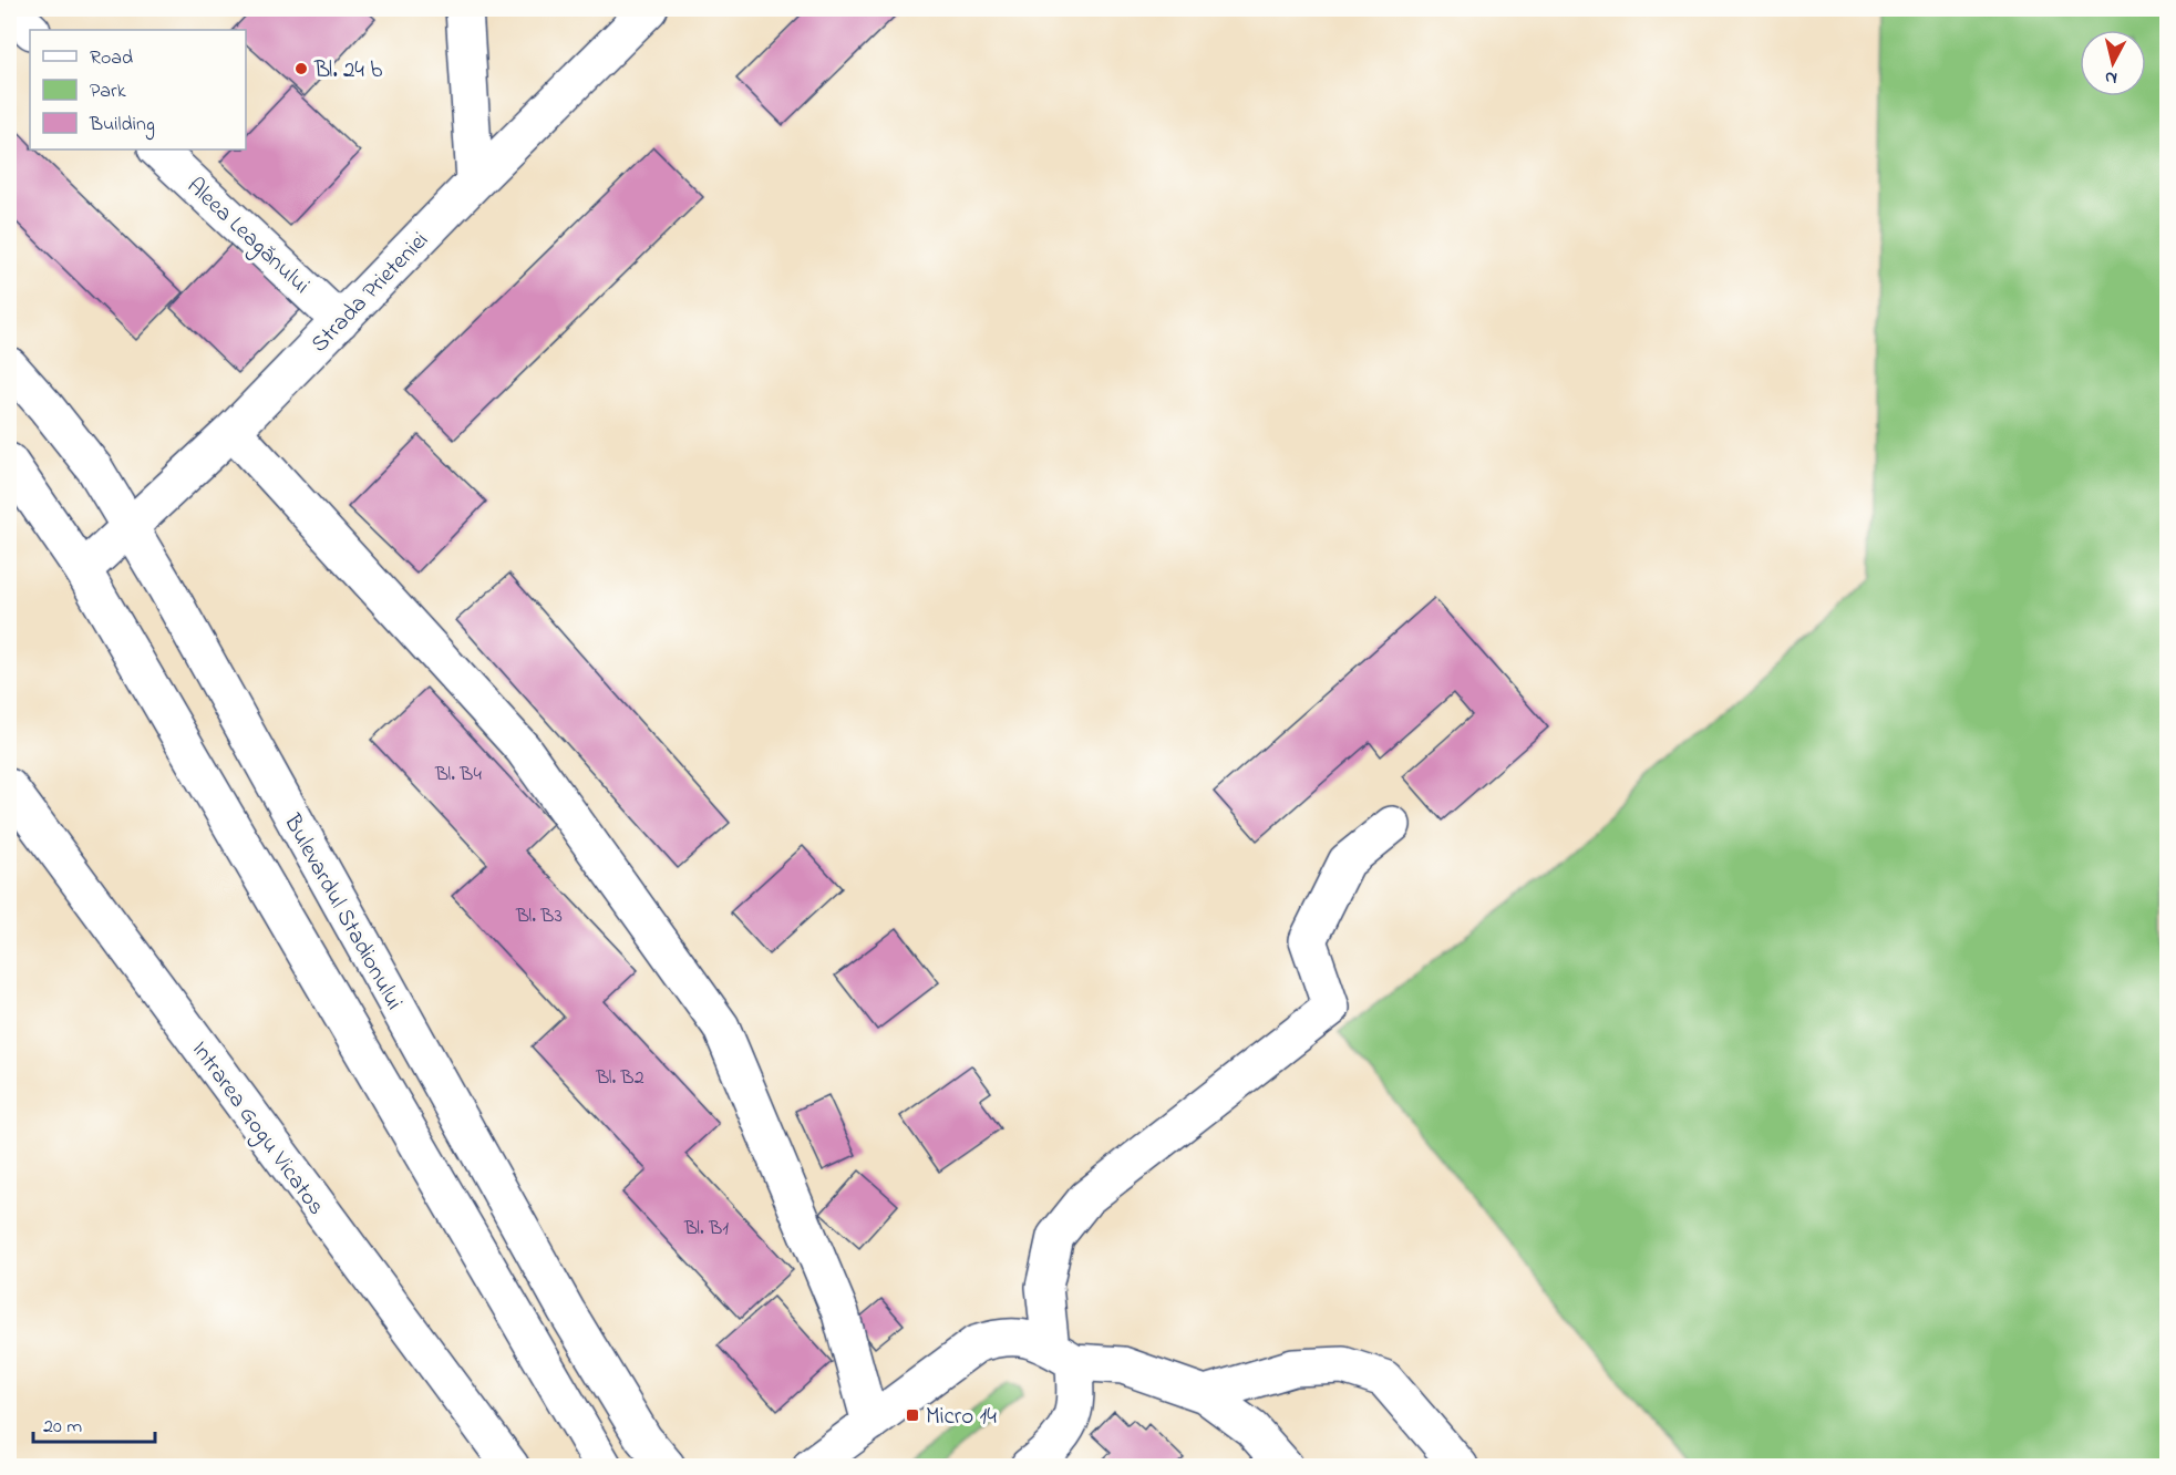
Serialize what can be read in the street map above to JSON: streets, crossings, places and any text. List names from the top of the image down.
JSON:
{
  "streets": {
    "main road": [
      "Aleea Leagănului",
      "Strada Prieteniei",
      "Bulevardul Stadionului",
      "Intrarea Gogu Vicatos"
    ]
  },
  "crossings": [
    ["Aleea Leagănului", "Strada Prieteniei"],
    ["Strada Prieteniei", "Bulevardul Stadionului"]
  ],
  "places": {
    "other": ["Bl. 24 b"],
    "transit": ["Micro 14"]
  },
  "house_numbers": [
    "Bl. B4",
    "Bl. B3",
    "Bl. B2",
    "Bl. B1"
  ],
  "legend": ["Road", "Park", "Building"],
  "scale_bar": "20 m",
  "north": "bottom"
}
